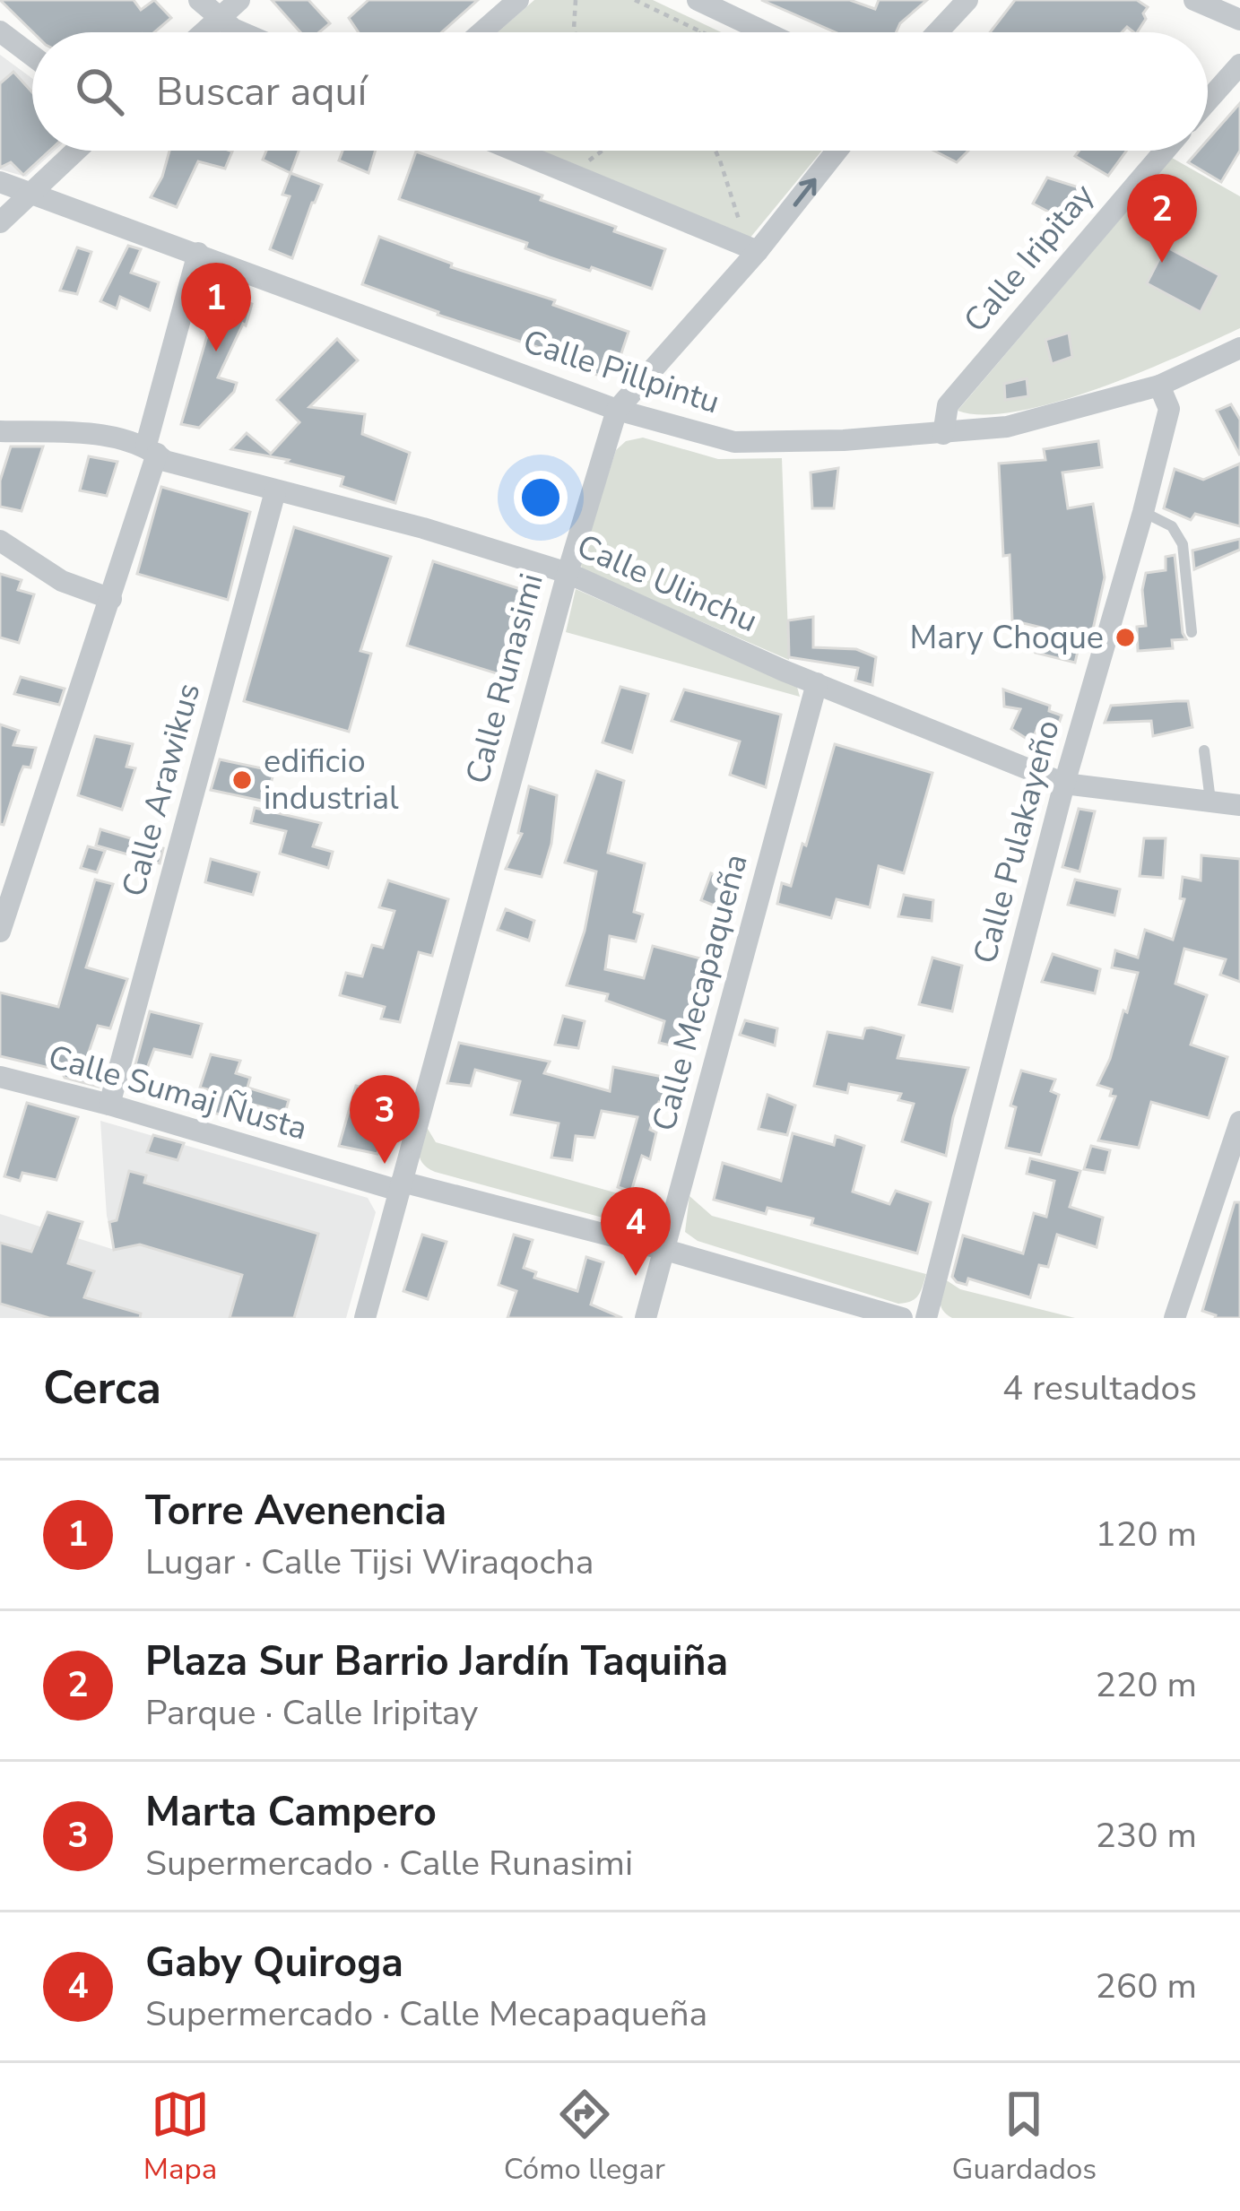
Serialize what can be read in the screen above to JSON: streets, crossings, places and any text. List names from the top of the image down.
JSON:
{
  "streets": {
    "street": [
      "Calle Iripitay",
      "Calle Pillpintu",
      "Calle Ulinchu",
      "Calle Runasimi",
      "Calle Arawikus",
      "Calle Pulakayeño",
      "Calle Mecapaqueña",
      "Calle Sumaj Ñusta"
    ]
  },
  "crossings": [
    ["Calle Iripitay", "Calle Pillpintu"],
    ["Calle Pillpintu", "Calle Runasimi"],
    ["Calle Pillpintu", "Calle Pulakayeño"],
    ["Calle Ulinchu", "Calle Runasimi"],
    ["Calle Ulinchu", "Calle Arawikus"],
    ["Calle Ulinchu", "Calle Pulakayeño"],
    ["Calle Ulinchu", "Calle Mecapaqueña"],
    ["Calle Runasimi", "Calle Sumaj Ñusta"],
    ["Calle Arawikus", "Calle Sumaj Ñusta"],
    ["Calle Mecapaqueña", "Calle Sumaj Ñusta"]
  ],
  "places": ["Mary Choque", "edificio industrial"],
  "page": {
    "search": "Buscar aquí",
    "pins": [
      "2",
      "1",
      "3",
      "4"
    ],
    "heading": ["Cerca", "4 resultados"],
    "list": [
      {
        "mark": "1",
        "name": "Torre Avenencia",
        "note": "Lugar · Calle Tijsi Wiraqocha",
        "value": "120 m"
      },
      {
        "mark": "2",
        "name": "Plaza Sur Barrio Jardín Taquiña",
        "note": "Parque · Calle Iripitay",
        "value": "220 m"
      },
      {
        "mark": "3",
        "name": "Marta Campero",
        "note": "Supermercado · Calle Runasimi",
        "value": "230 m"
      },
      {
        "mark": "4",
        "name": "Gaby Quiroga",
        "note": "Supermercado · Calle Mecapaqueña",
        "value": "260 m"
      }
    ],
    "nav": ["Mapa", "Cómo llegar", "Guardados"]
  }
}
